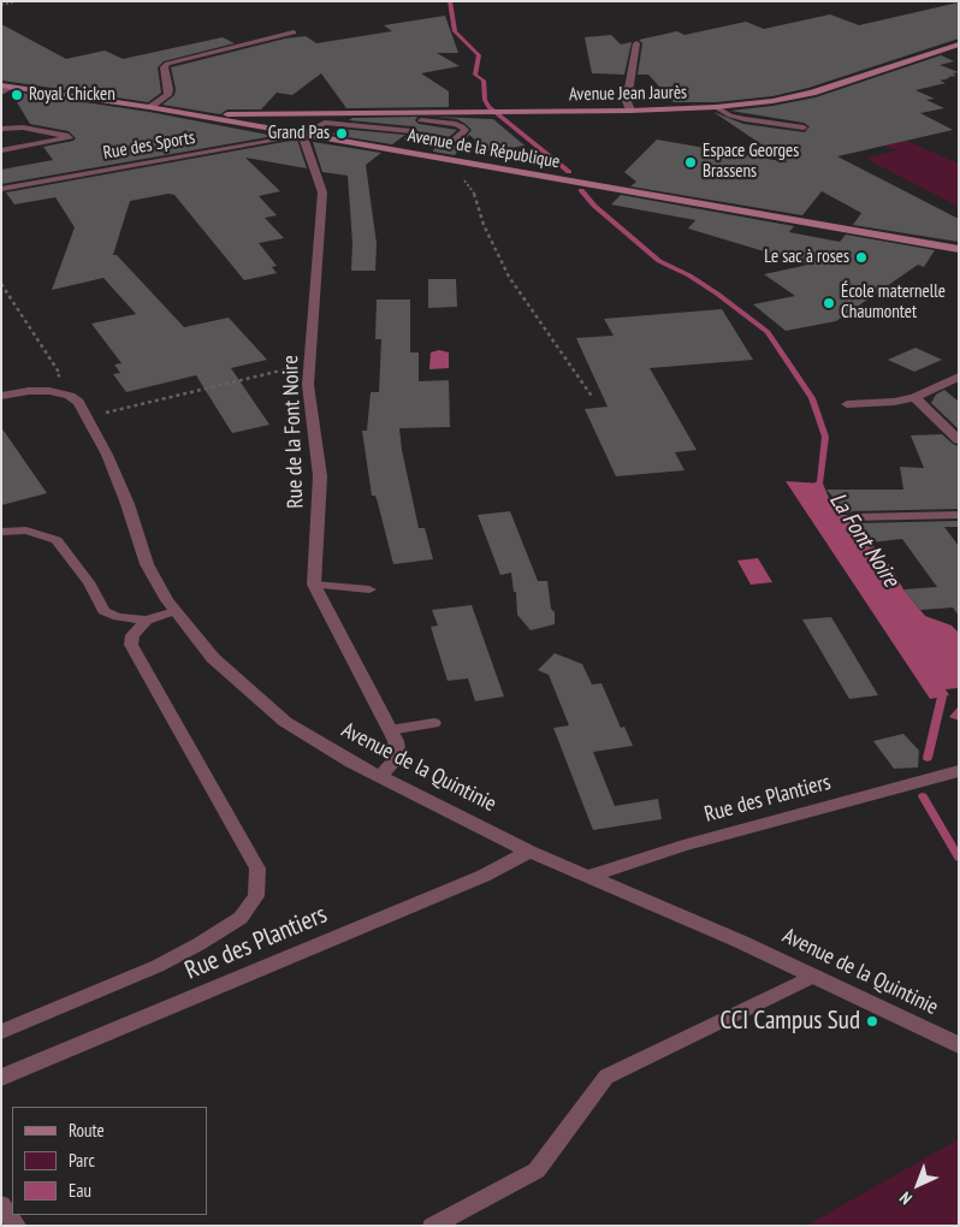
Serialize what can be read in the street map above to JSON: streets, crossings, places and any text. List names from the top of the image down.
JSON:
{
  "streets": {
    "main road": ["Avenue Jean Jaurès", "Avenue de la République"],
    "street": [
      "Rue des Sports",
      "Rue de la Font Noire",
      "Avenue de la Quintinie",
      "Rue des Plantiers"
    ]
  },
  "crossings": [
    ["Avenue Jean Jaurès", "Avenue de la République"],
    ["Rue des Sports", "Avenue de la République"],
    ["Rue des Sports", "Rue de la Font Noire"],
    ["Avenue de la République", "Rue de la Font Noire"],
    ["Avenue de la Quintinie", "Rue des Plantiers"]
  ],
  "water": ["La Font Noire"],
  "places": [
    "Royal Chicken",
    "Grand Pas",
    "Espace Georges Brassens",
    "Le sac à roses",
    "École maternelle Chaumontet",
    "CCI Campus Sud"
  ],
  "legend": ["Route", "Parc", "Eau"],
  "north": "bottom left"
}
